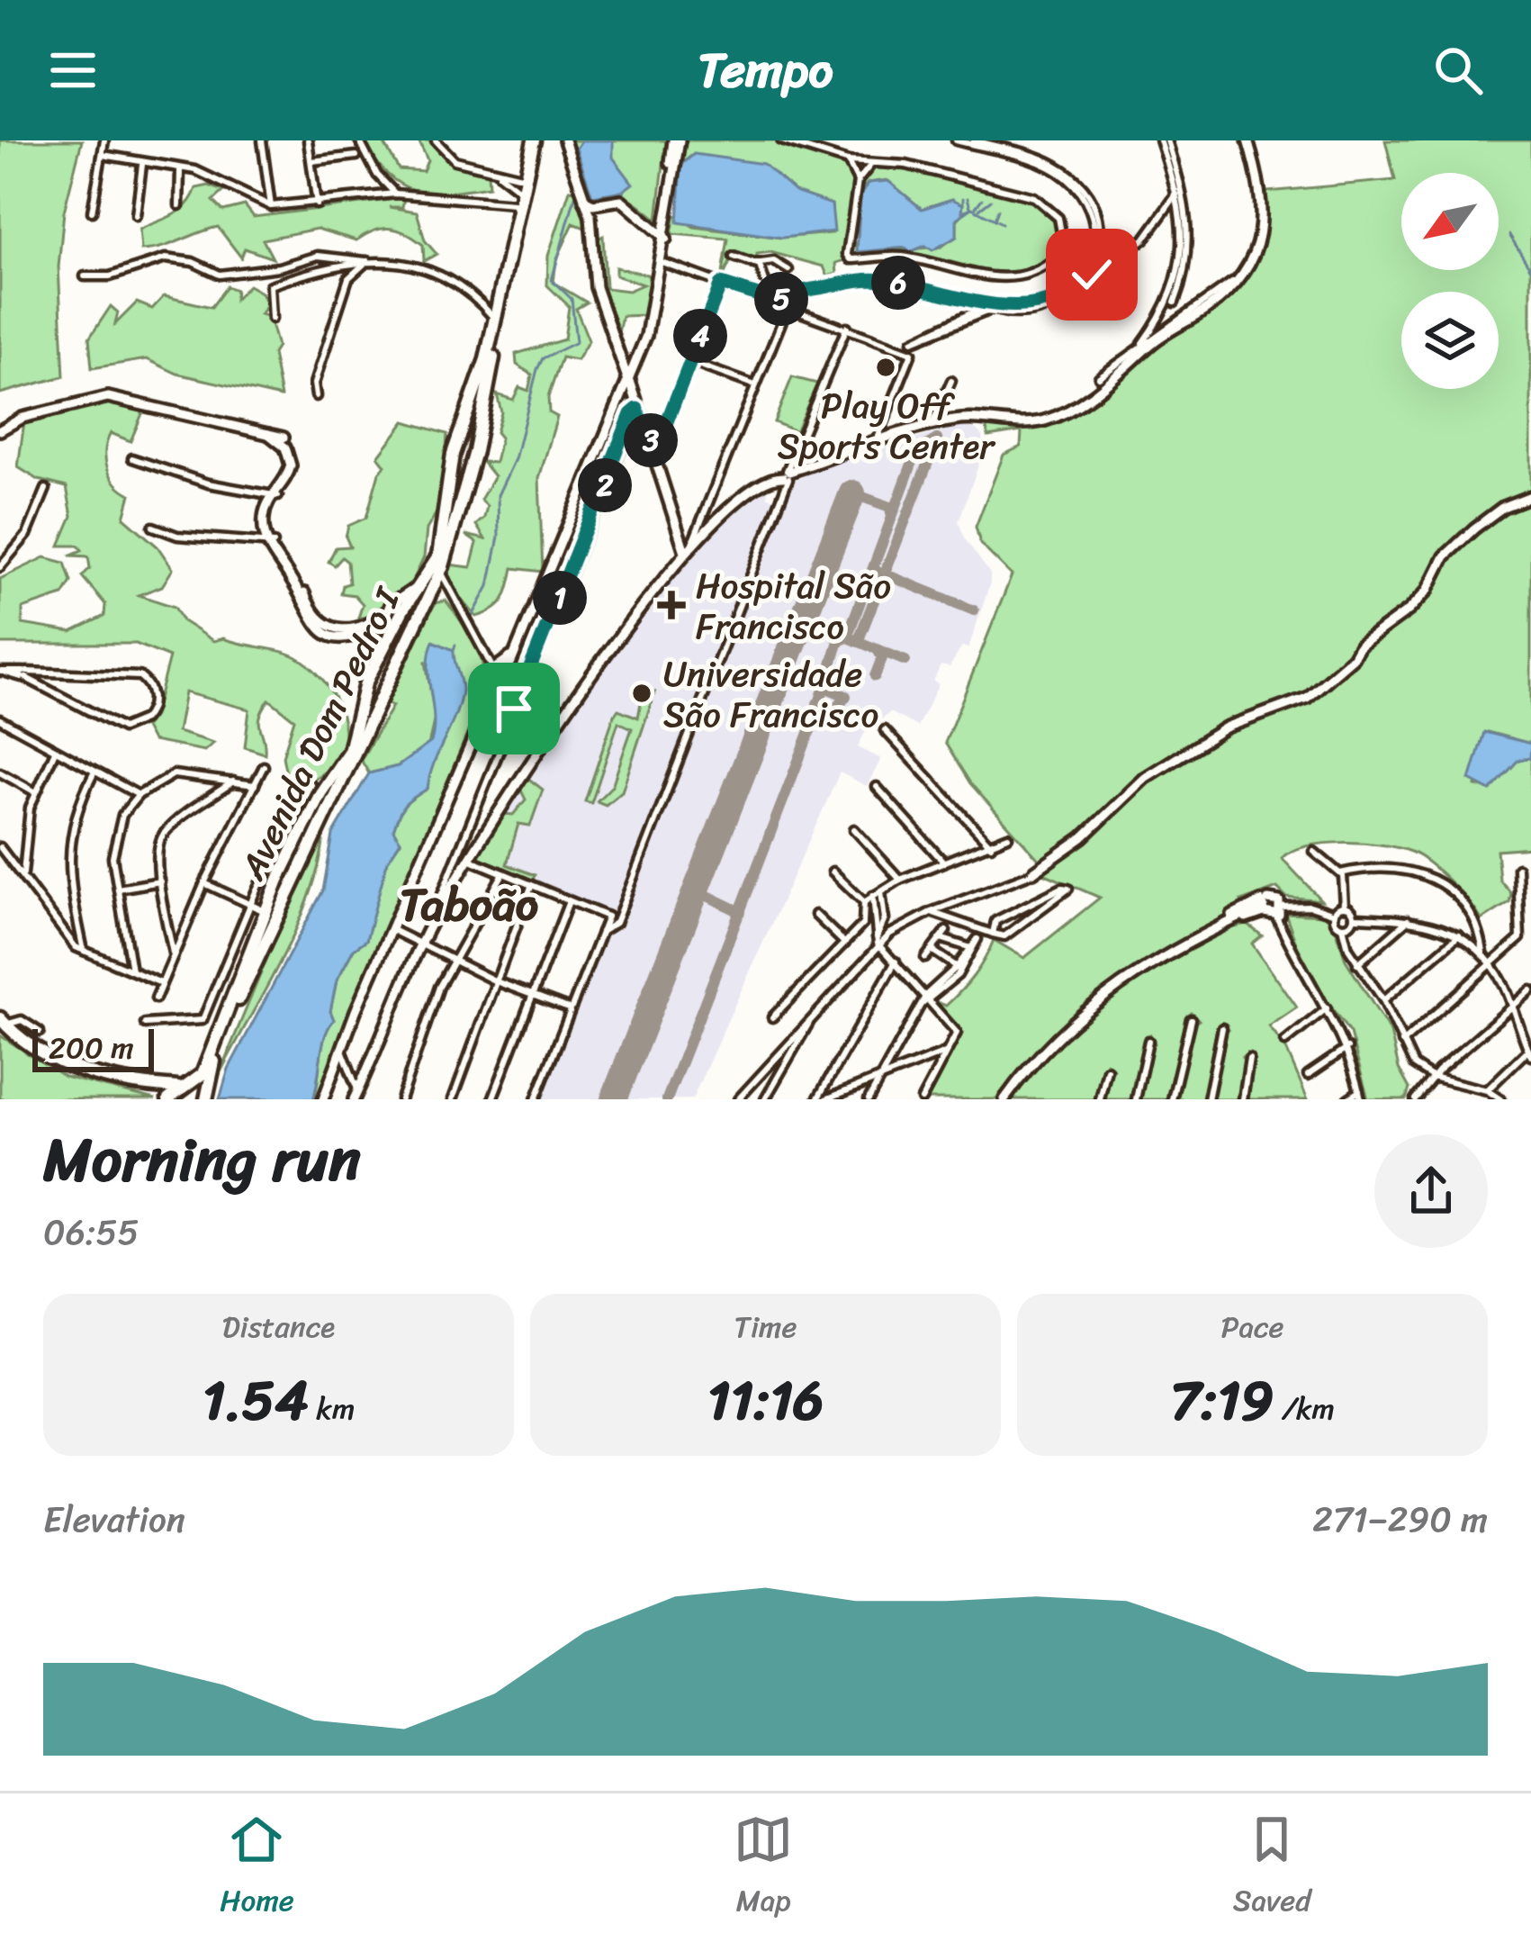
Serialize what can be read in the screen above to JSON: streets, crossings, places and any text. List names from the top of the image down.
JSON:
{
  "streets": {
    "main road": ["Avenida Dom Pedro I"]
  },
  "districts": ["Taboão"],
  "places": {
    "other": ["Play Off Sports Center", "Universidade São Francisco"],
    "health": ["Hospital São Francisco"]
  },
  "scale_bar": "200 m",
  "north": "bottom left",
  "page": {
    "header": "Tempo",
    "pins": [
      "6",
      "5",
      "4",
      "3",
      "2",
      "1"
    ],
    "scale": "200 m",
    "heading": ["Morning run", "06:55"],
    "stats": [
      ["Distance", "1.54 km"],
      ["Time", "11:16"],
      ["Pace", "7:19 /km"]
    ],
    "chart": ["Elevation", "271–290 m"],
    "tabs": ["Home", "Map", "Saved"]
  }
}
